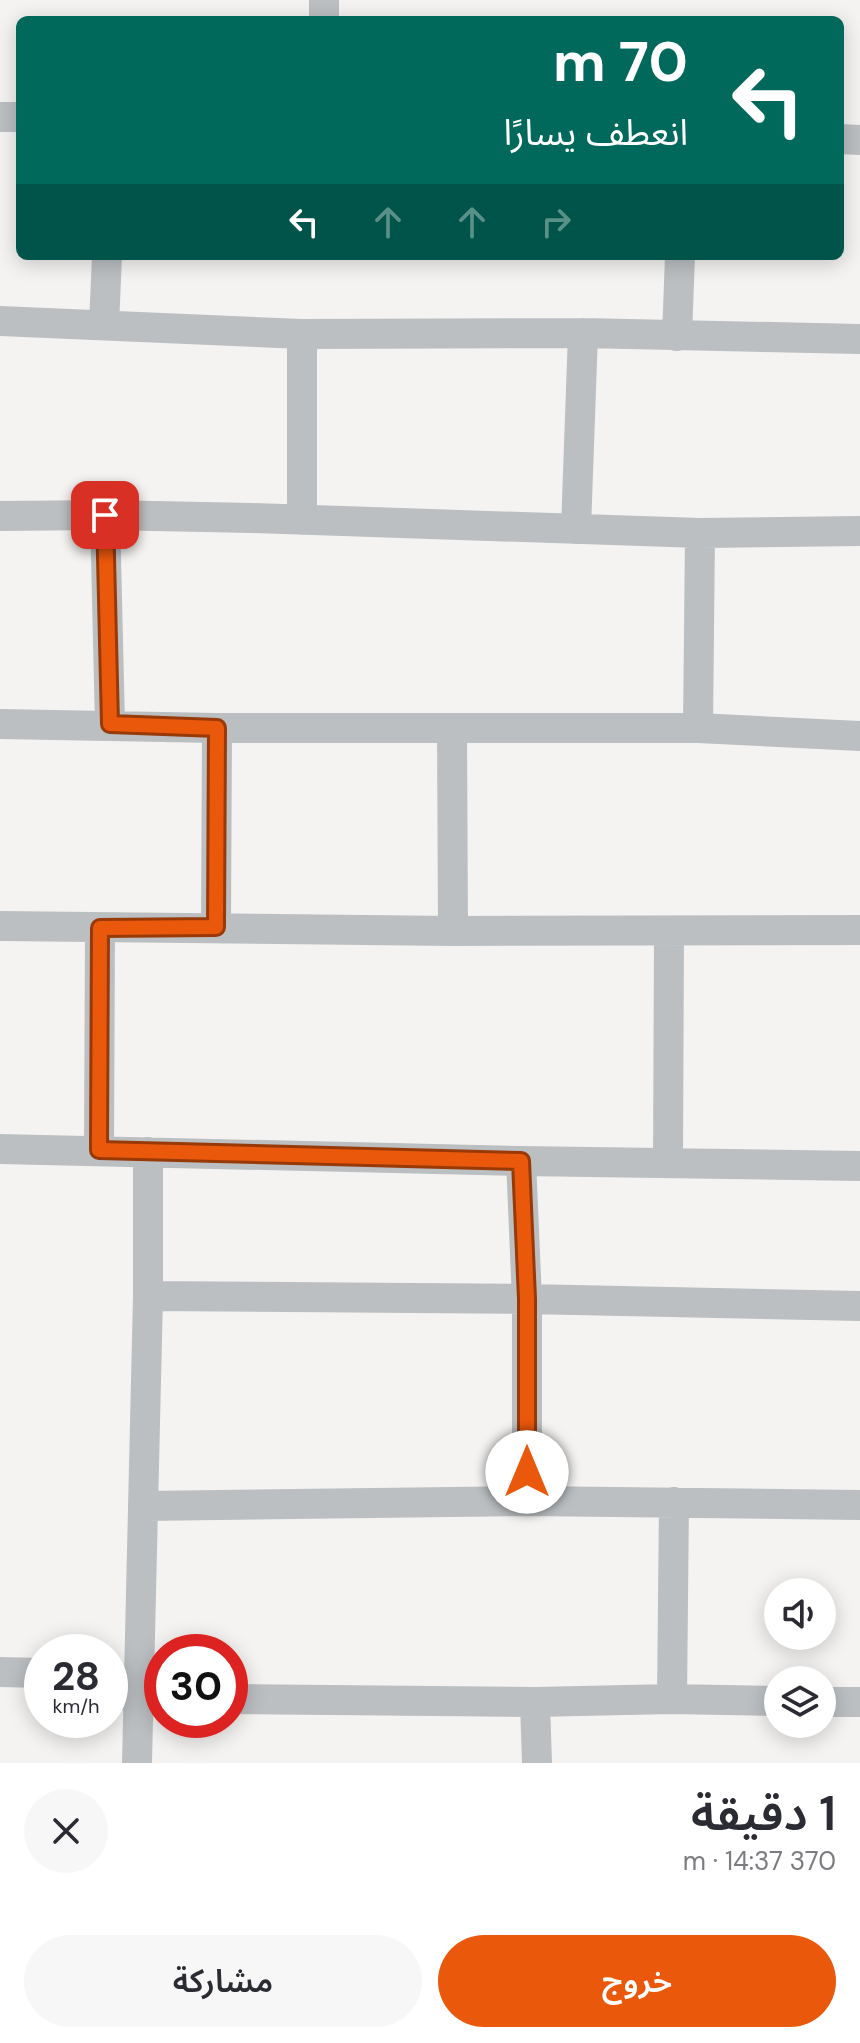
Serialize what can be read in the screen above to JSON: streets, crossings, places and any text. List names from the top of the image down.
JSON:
{
  "page": {
    "turn": ["70 m", "انعطف يسارًا"],
    "speed": "28 km/h",
    "limit": "30",
    "heading": ["1 دقيقة", "370 m · 14:37"],
    "buttons": ["خروج", "مشاركة"]
  }
}
